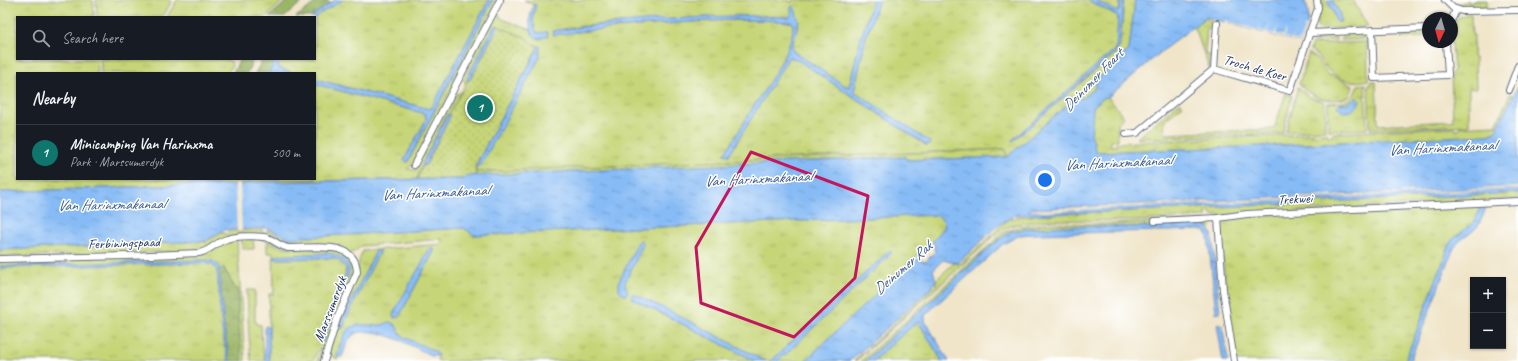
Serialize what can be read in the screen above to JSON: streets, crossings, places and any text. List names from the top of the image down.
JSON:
{
  "streets": {
    "street": [
      "Troch de Koer",
      "Trekwei",
      "Ferbiningspaad",
      "Marssumerdyk"
    ]
  },
  "crossings": [
    ["Ferbiningspaad", "Marssumerdyk"]
  ],
  "water": ["Deinumer Feart", "Van Harinxmakanaal", "Deinumer Rak"],
  "north": "bottom",
  "page": {
    "search": "Search here",
    "heading": "Nearby",
    "pins": "1",
    "list": [
      {
        "mark": "1",
        "name": "Minicamping Van Harinxma",
        "note": "Park · Marssumerdyk",
        "value": "500 m"
      }
    ],
    "map_buttons": ["+", "−"]
  }
}
